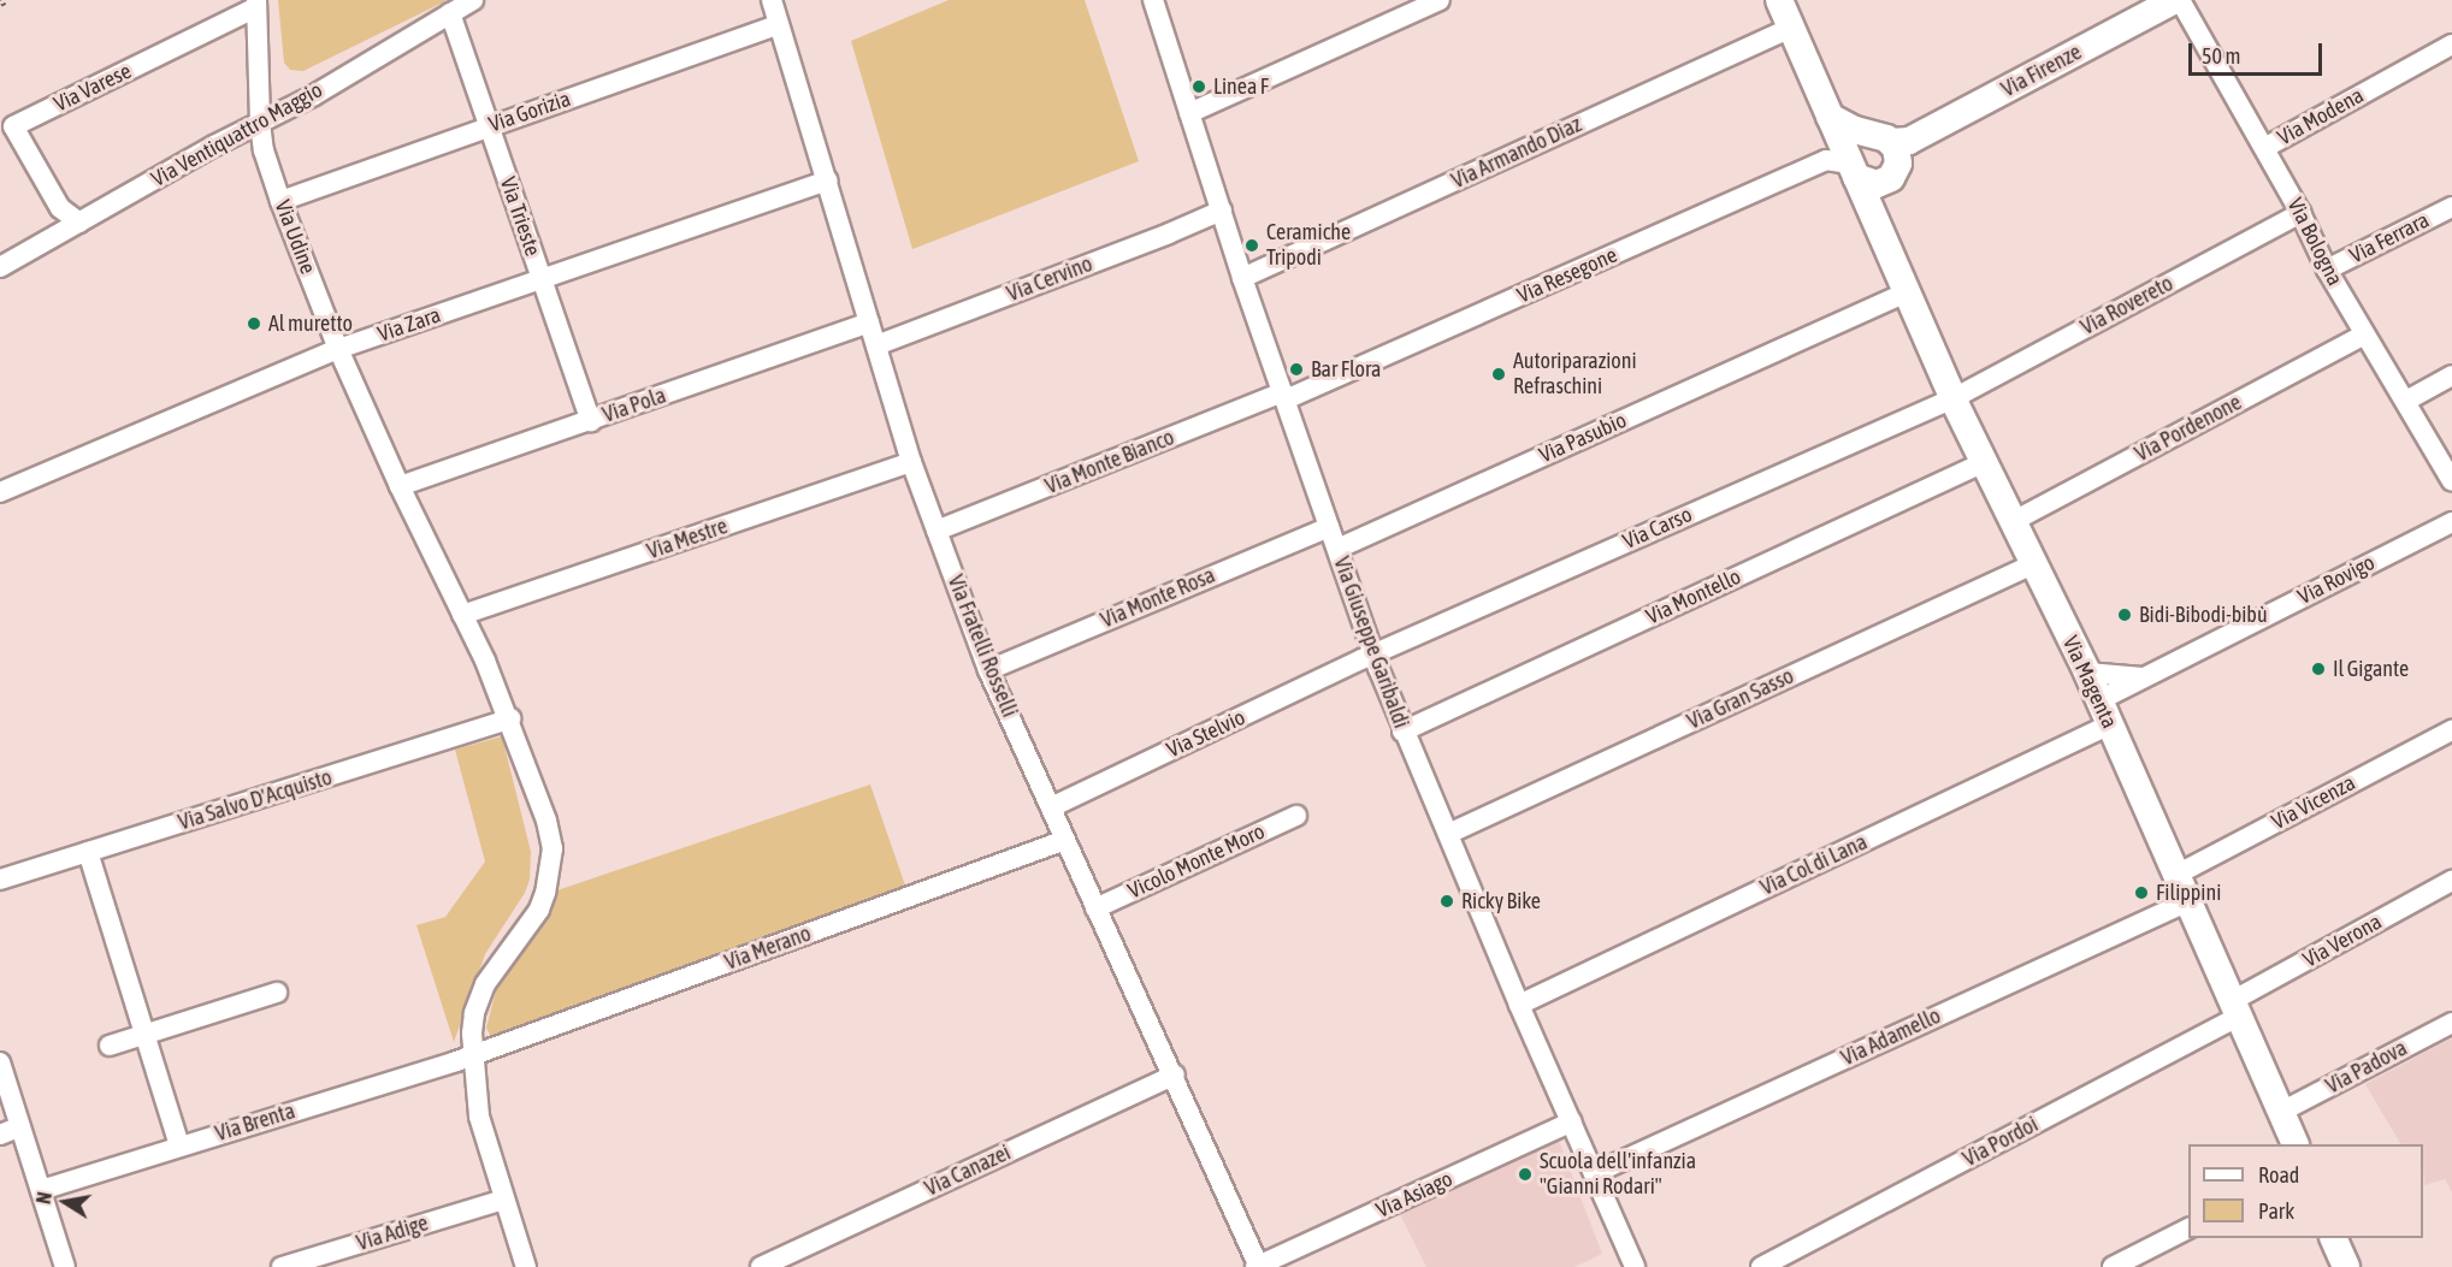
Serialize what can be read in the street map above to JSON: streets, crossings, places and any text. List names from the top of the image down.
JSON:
{
  "streets": {
    "street": [
      "Via Firenze",
      "Via Varese",
      "Via Gorizia",
      "Via Modena",
      "Via Ventiquattro Maggio",
      "Via Armando Diaz",
      "Via Trieste",
      "Via Udine",
      "Via Ferrara",
      "Via Bologna",
      "Via Resegone",
      "Via Cervino",
      "Via Rovereto",
      "Via Zara",
      "Via Pola",
      "Via Pordenone",
      "Via Pasubio",
      "Via Monte Bianco",
      "Via Carso",
      "Via Mestre",
      "Via Rovigo",
      "Via Montello",
      "Via Monte Rosa",
      "Via Giuseppe Garibaldi",
      "Via Fratelli Rosselli",
      "Via Magenta",
      "Via Gran Sasso",
      "Via Stelvio",
      "Via Salvo D'Acquisto",
      "Via Vicenza",
      "Vicolo Monte Moro",
      "Via Col di Lana",
      "Via Verona",
      "Via Merano",
      "Via Adamello",
      "Via Padova",
      "Via Brenta",
      "Via Pordoi",
      "Via Canazei",
      "Via Asiago",
      "Via Adige"
    ]
  },
  "crossings": [
    ["Via Firenze", "Via Bologna"],
    ["Via Firenze", "Via Resegone"],
    ["Via Firenze", "Via Magenta"],
    ["Via Varese", "Via Ventiquattro Maggio"],
    ["Via Varese", "Via Udine"],
    ["Via Gorizia", "Via Trieste"],
    ["Via Gorizia", "Via Udine"],
    ["Via Gorizia", "Via Fratelli Rosselli"],
    ["Via Modena", "Via Bologna"],
    ["Via Ventiquattro Maggio", "Via Trieste"],
    ["Via Ventiquattro Maggio", "Via Udine"],
    ["Via Armando Diaz", "Via Giuseppe Garibaldi"],
    ["Via Armando Diaz", "Via Magenta"],
    ["Via Trieste", "Via Zara"],
    ["Via Trieste", "Via Pola"],
    ["Via Udine", "Via Zara"],
    ["Via Udine", "Via Pola"],
    ["Via Udine", "Via Mestre"],
    ["Via Udine", "Via Salvo D'Acquisto"],
    ["Via Udine", "Via Merano"],
    ["Via Udine", "Via Brenta"],
    ["Via Udine", "Via Adige"],
    ["Via Ferrara", "Via Bologna"],
    ["Via Bologna", "Via Rovereto"],
    ["Via Bologna", "Via Pordenone"],
    ["Via Resegone", "Via Monte Bianco"],
    ["Via Resegone", "Via Giuseppe Garibaldi"],
    ["Via Resegone", "Via Magenta"],
    ["Via Cervino", "Via Giuseppe Garibaldi"],
    ["Via Cervino", "Via Fratelli Rosselli"],
    ["Via Rovereto", "Via Carso"],
    ["Via Rovereto", "Via Magenta"],
    ["Via Zara", "Via Fratelli Rosselli"],
    ["Via Pola", "Via Fratelli Rosselli"],
    ["Via Pordenone", "Via Magenta"],
    ["Via Pasubio", "Via Giuseppe Garibaldi"],
    ["Via Pasubio", "Via Magenta"],
    ["Via Monte Bianco", "Via Giuseppe Garibaldi"],
    ["Via Monte Bianco", "Via Fratelli Rosselli"],
    ["Via Carso", "Via Giuseppe Garibaldi"],
    ["Via Carso", "Via Magenta"],
    ["Via Carso", "Via Stelvio"],
    ["Via Mestre", "Via Fratelli Rosselli"],
    ["Via Rovigo", "Via Magenta"],
    ["Via Rovigo", "Via Col di Lana"],
    ["Via Montello", "Via Giuseppe Garibaldi"],
    ["Via Montello", "Via Magenta"],
    ["Via Monte Rosa", "Via Giuseppe Garibaldi"],
    ["Via Monte Rosa", "Via Fratelli Rosselli"],
    ["Via Giuseppe Garibaldi", "Via Gran Sasso"],
    ["Via Giuseppe Garibaldi", "Via Stelvio"],
    ["Via Giuseppe Garibaldi", "Via Col di Lana"],
    ["Via Giuseppe Garibaldi", "Via Adamello"],
    ["Via Giuseppe Garibaldi", "Via Asiago"],
    ["Via Fratelli Rosselli", "Via Stelvio"],
    ["Via Fratelli Rosselli", "Vicolo Monte Moro"],
    ["Via Fratelli Rosselli", "Via Merano"],
    ["Via Fratelli Rosselli", "Via Canazei"],
    ["Via Fratelli Rosselli", "Via Asiago"],
    ["Via Magenta", "Via Gran Sasso"],
    ["Via Magenta", "Via Vicenza"],
    ["Via Magenta", "Via Col di Lana"],
    ["Via Magenta", "Via Verona"],
    ["Via Magenta", "Via Adamello"],
    ["Via Magenta", "Via Padova"],
    ["Via Magenta", "Via Pordoi"],
    ["Via Verona", "Via Pordoi"],
    ["Via Merano", "Via Brenta"]
  ],
  "places": [
    "Linea F",
    "Ceramiche Tripodi",
    "Al muretto",
    "Bar Flora",
    "Autoriparazioni Refraschini",
    "Bidi-Bibodi-bibù",
    "Il Gigante",
    "Filippini",
    "Ricky Bike",
    "Scuola dell'infanzia \"Gianni Rodari\""
  ],
  "legend": ["Road", "Park"],
  "scale_bar": "50 m",
  "north": "left"
}
